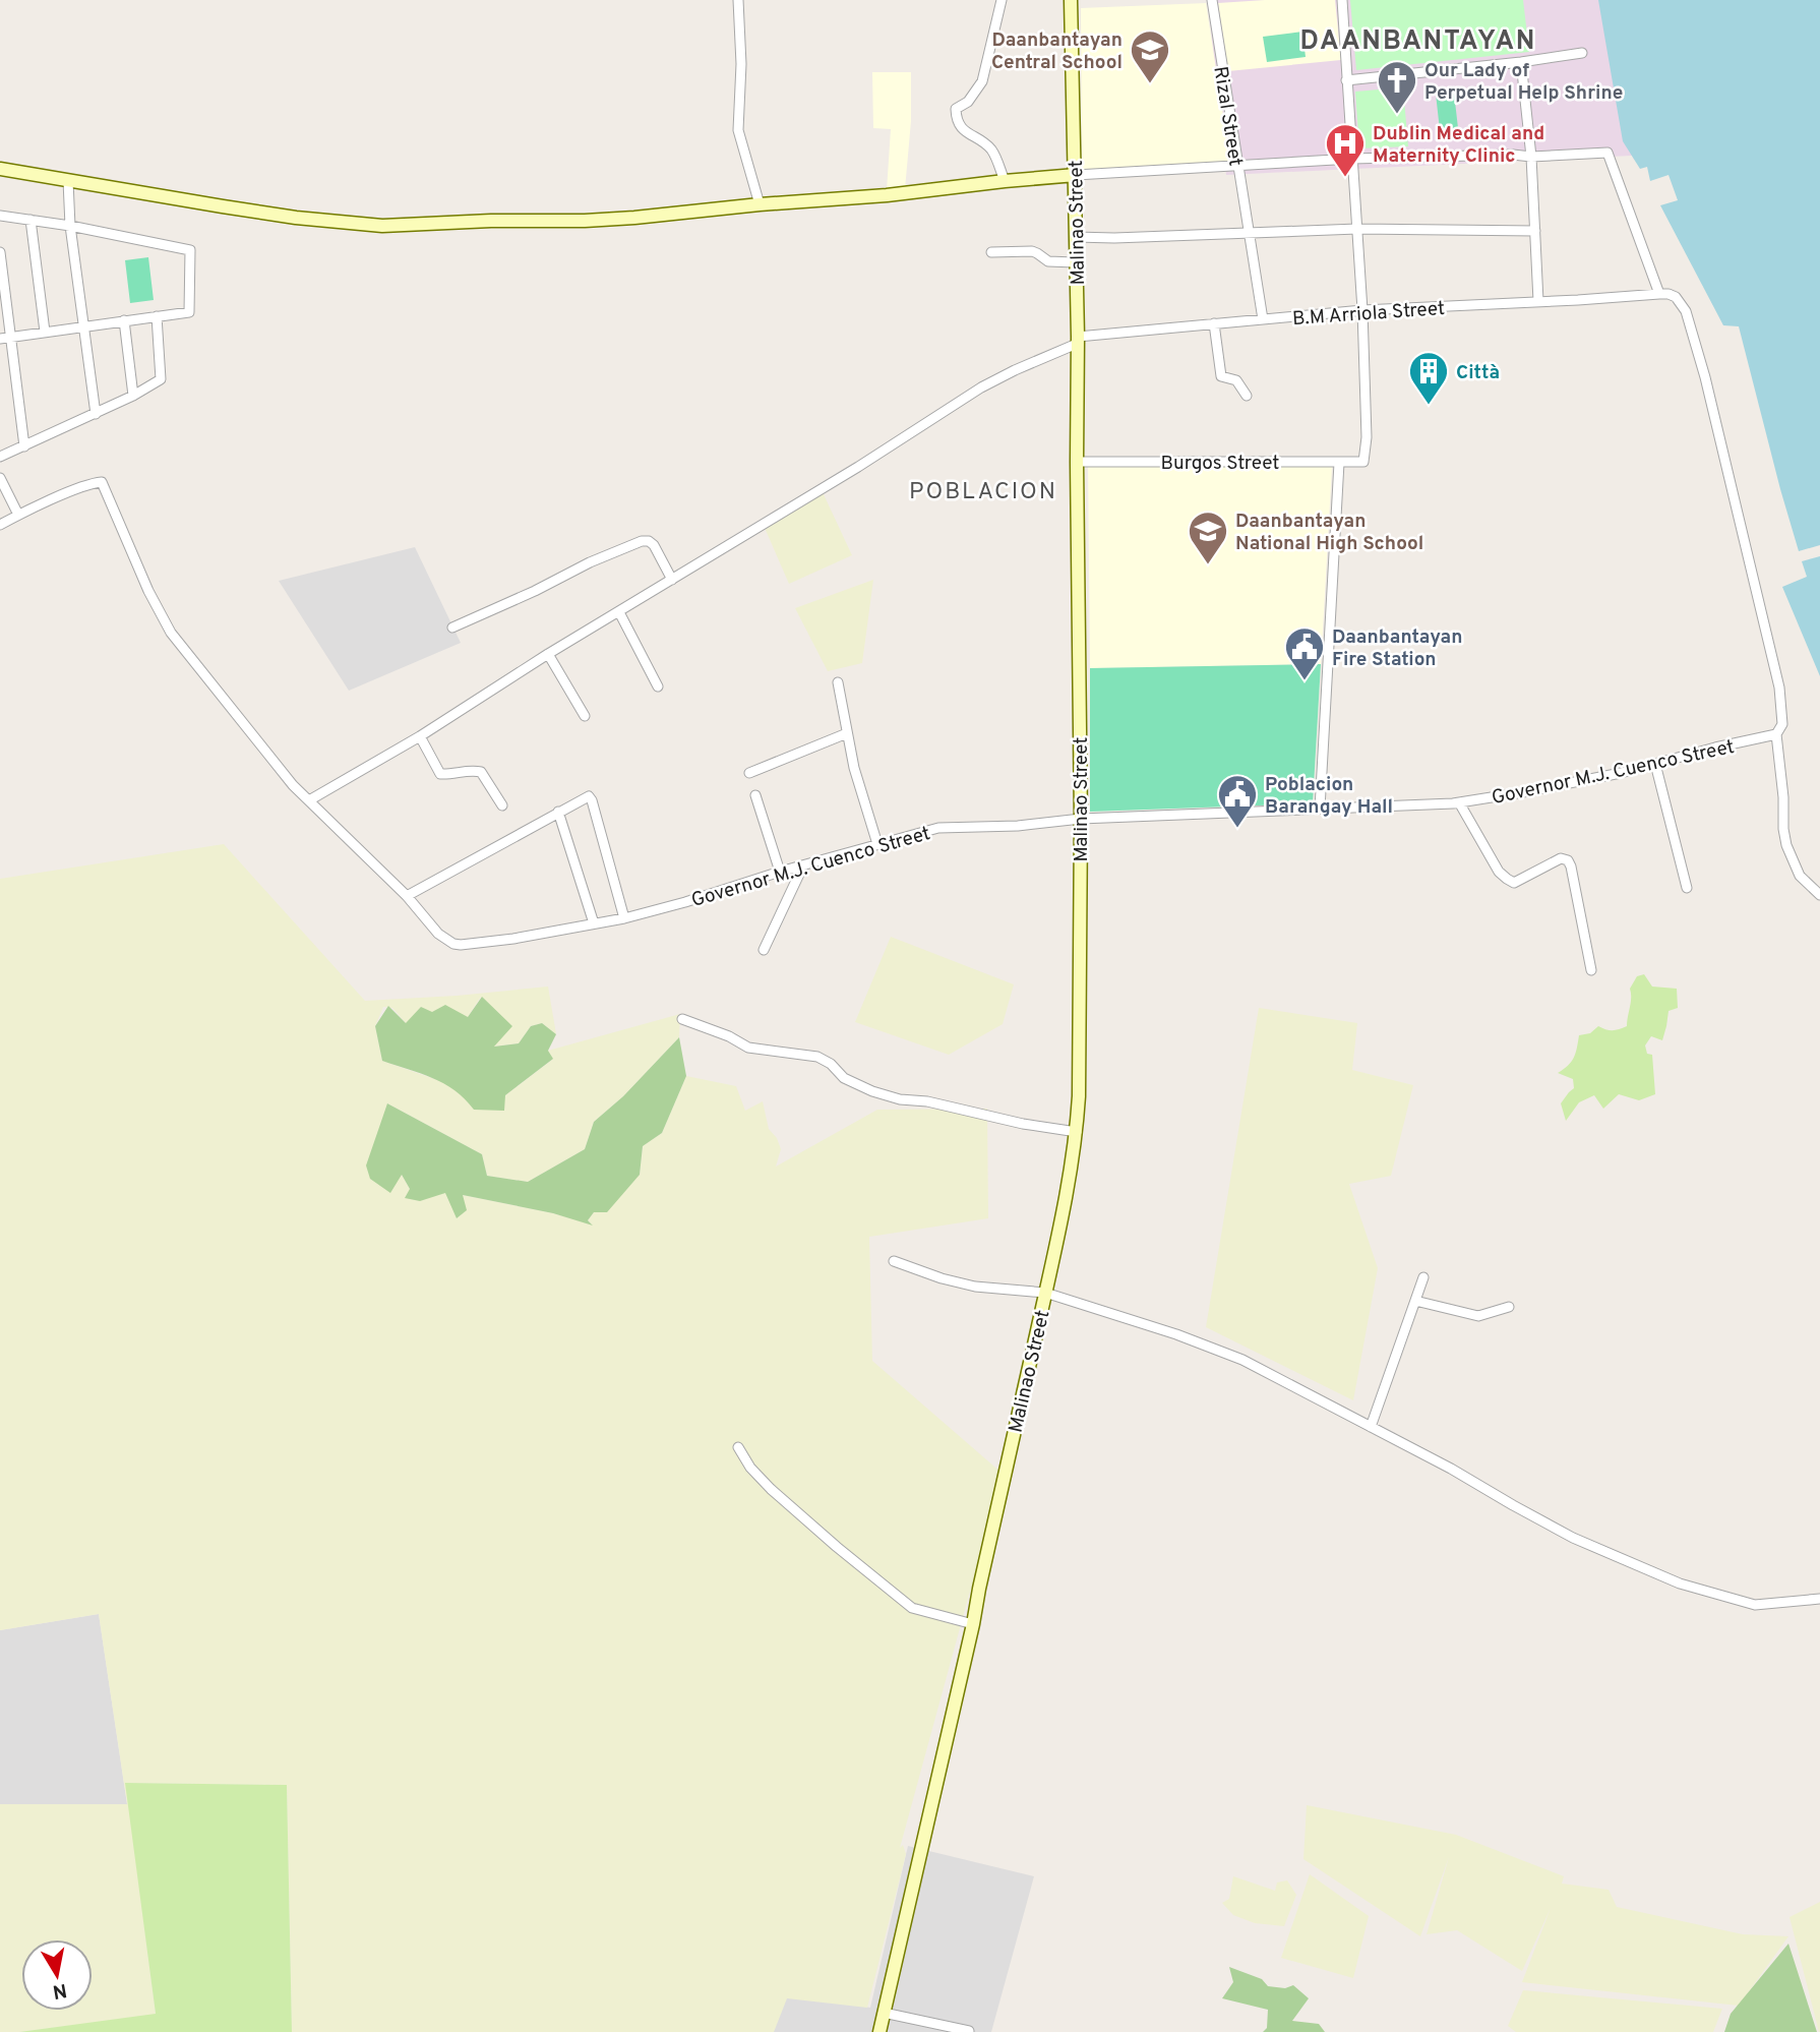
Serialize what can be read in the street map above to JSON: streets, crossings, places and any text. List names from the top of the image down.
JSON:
{
  "streets": {
    "main road": ["Malinao Street"],
    "street": [
      "Rizal Street",
      "B.M Arriola Street",
      "Burgos Street",
      "Governor M.J. Cuenco Street"
    ]
  },
  "crossings": [
    ["Rizal Street", "B.M Arriola Street"],
    ["Malinao Street", "B.M Arriola Street"],
    ["Malinao Street", "Burgos Street"],
    ["Malinao Street", "Governor M.J. Cuenco Street"],
    ["B.M Arriola Street", "Burgos Street"]
  ],
  "districts": ["DAANBANTAYAN", "POBLACION"],
  "places": {
    "school or university": ["Daanbantayan Central School", "Daanbantayan National High School"],
    "church": ["Our Lady of Perpetual Help Shrine"],
    "hospital": ["Dublin Medical and Maternity Clinic"],
    "building": ["Città"],
    "public building": ["Daanbantayan Fire Station", "Poblacion Barangay Hall"]
  },
  "north": "bottom"
}
